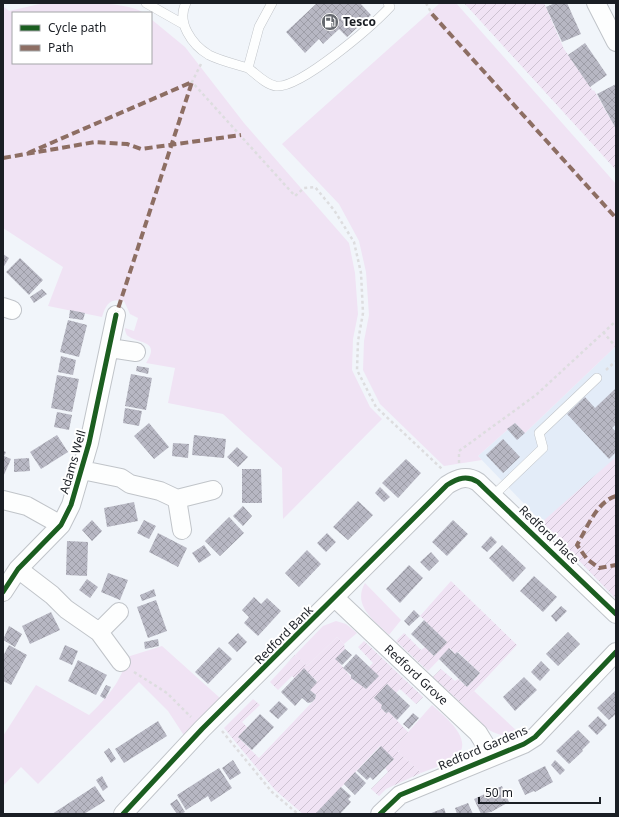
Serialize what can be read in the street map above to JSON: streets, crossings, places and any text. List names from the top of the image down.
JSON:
{
  "streets": {
    "street": [
      "Adams Well",
      "Redford Place",
      "Redford Bank",
      "Redford Grove",
      "Redford Gardens"
    ]
  },
  "crossings": [
    ["Redford Place", "Redford Bank"],
    ["Redford Bank", "Redford Grove"],
    ["Redford Grove", "Redford Gardens"]
  ],
  "places": {
    "fuel station": ["Tesco"]
  },
  "legend": ["Cycle path", "Path"],
  "scale_bar": "50 m"
}
